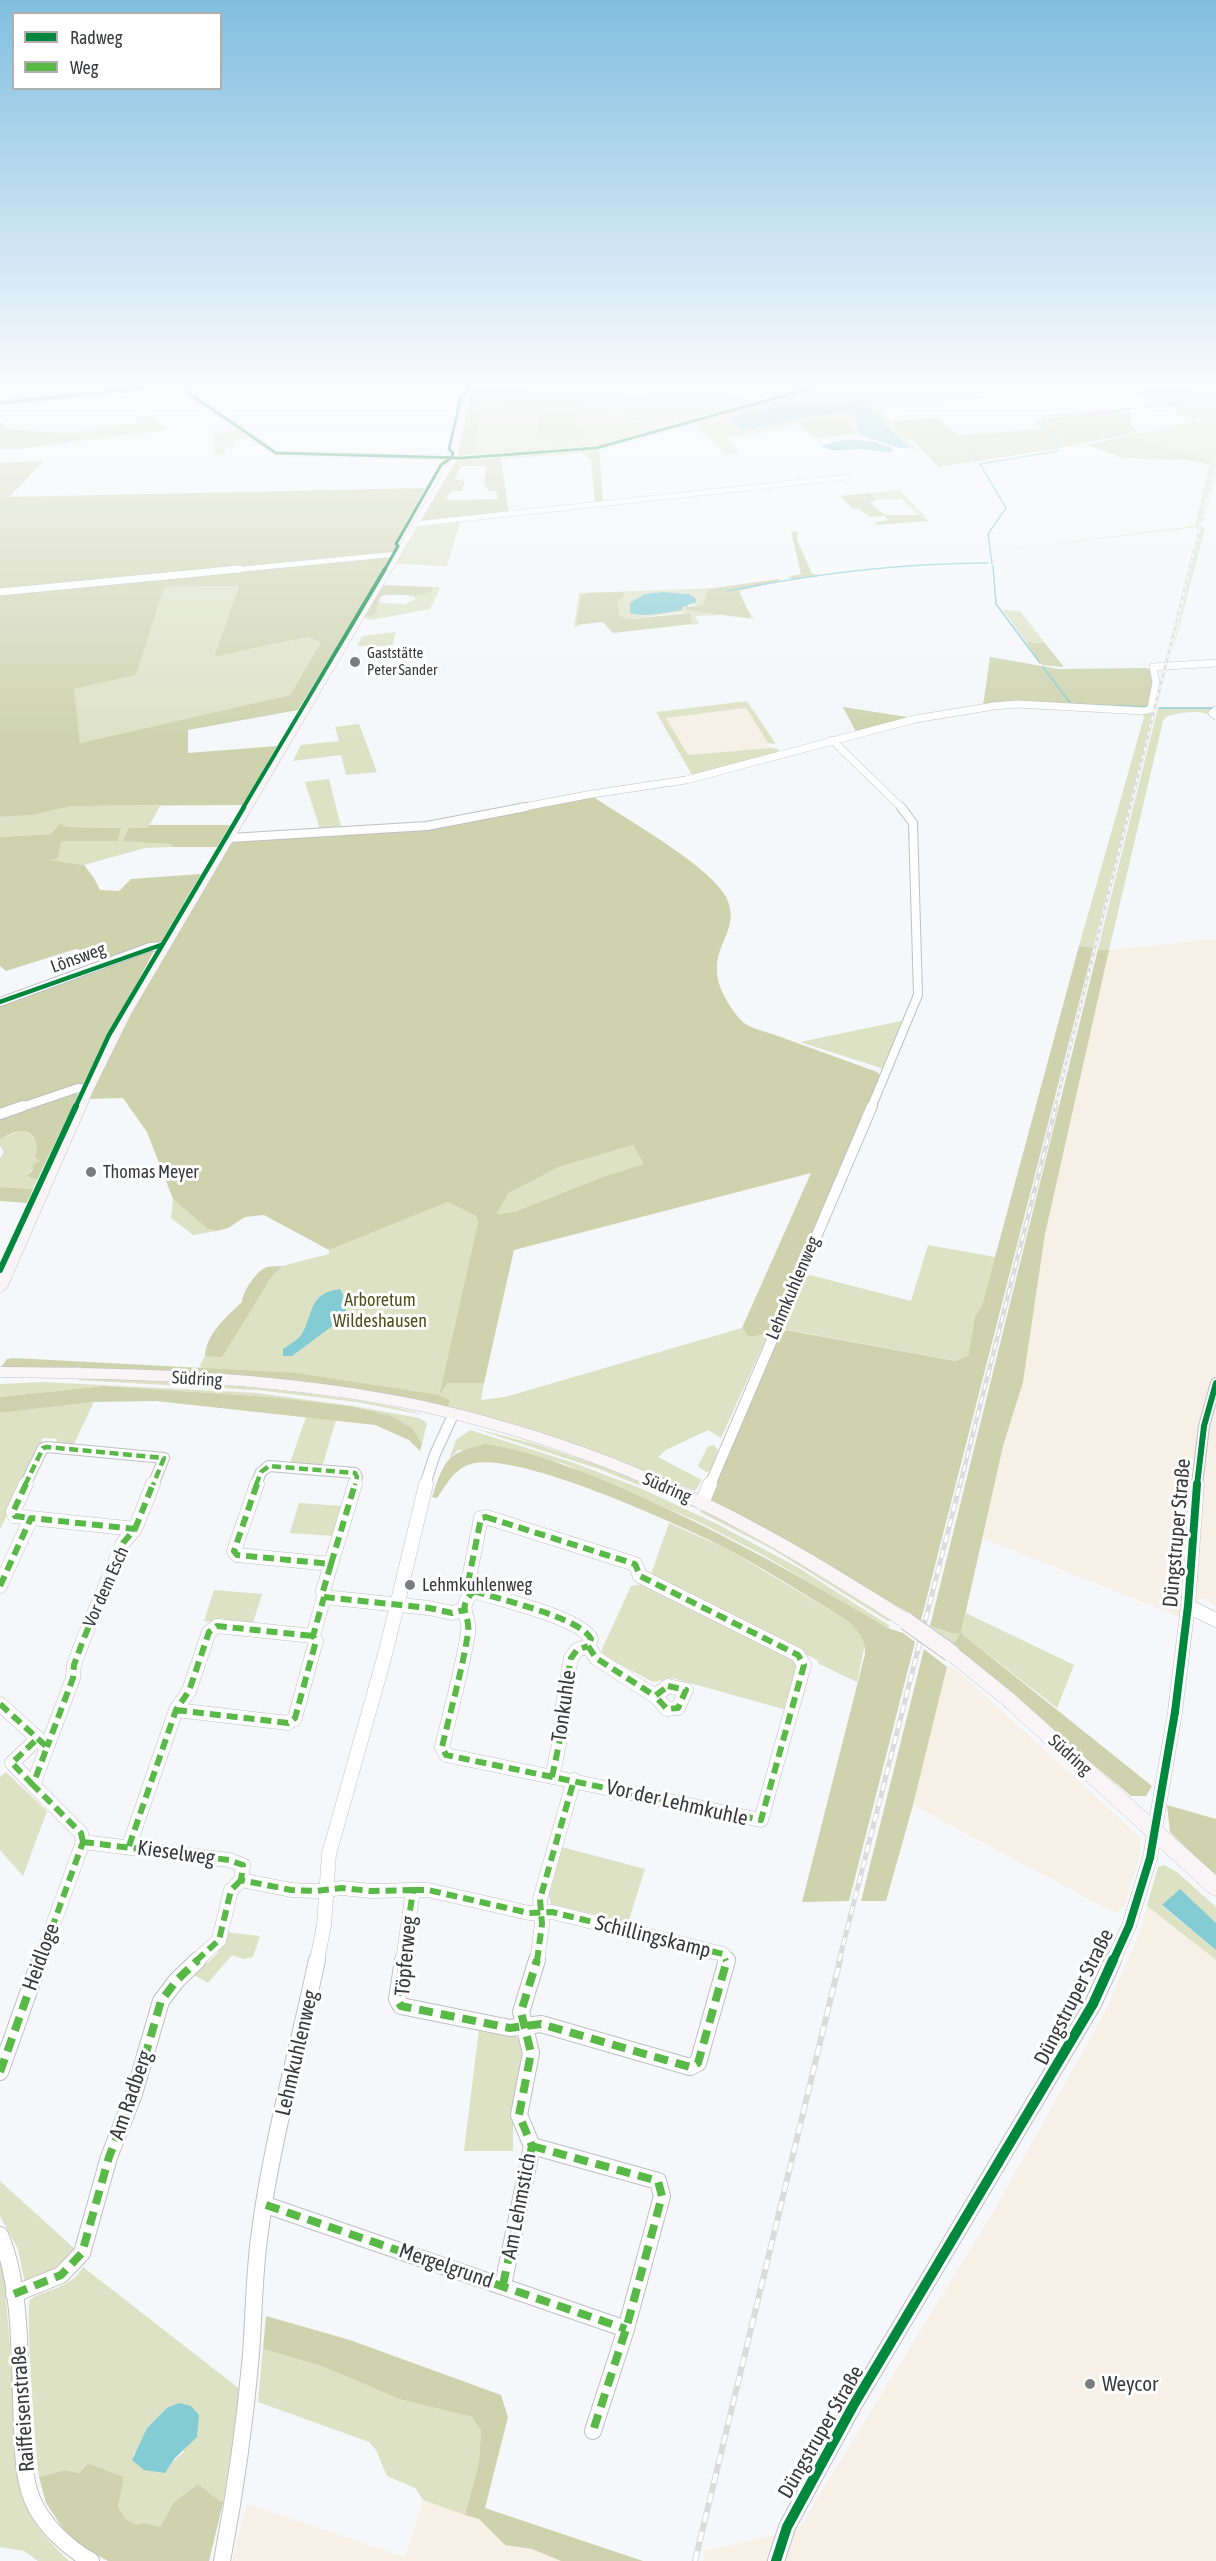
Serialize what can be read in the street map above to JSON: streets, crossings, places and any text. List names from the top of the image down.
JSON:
{
  "streets": {
    "main road": ["Südring"],
    "street": [
      "Lönsweg",
      "Lehmkuhlenweg",
      "Düngstruper Straße",
      "Vor dem Esch",
      "Tonkuhle",
      "Vor der Lehmkuhle",
      "Kieselweg",
      "Schillingskamp",
      "Töpferweg",
      "Heidloge",
      "Am Radberg",
      "Am Lehmstich",
      "Mergelgrund",
      "Raiffeisenstraße"
    ]
  },
  "crossings": [
    ["Lehmkuhlenweg", "Südring"],
    ["Lehmkuhlenweg", "Töpferweg"],
    ["Lehmkuhlenweg", "Mergelgrund"],
    ["Südring", "Düngstruper Straße"],
    ["Tonkuhle", "Vor der Lehmkuhle"],
    ["Vor der Lehmkuhle", "Am Lehmstich"],
    ["Kieselweg", "Heidloge"],
    ["Kieselweg", "Am Radberg"],
    ["Schillingskamp", "Töpferweg"],
    ["Schillingskamp", "Am Lehmstich"],
    ["Töpferweg", "Am Lehmstich"],
    ["Am Radberg", "Raiffeisenstraße"],
    ["Am Lehmstich", "Mergelgrund"]
  ],
  "parks": ["Arboretum Wildeshausen"],
  "places": [
    "Gaststätte Peter Sander",
    "Thomas Meyer",
    "Lehmkuhlenweg",
    "Weycor"
  ],
  "legend": ["Radweg", "Weg"]
}
